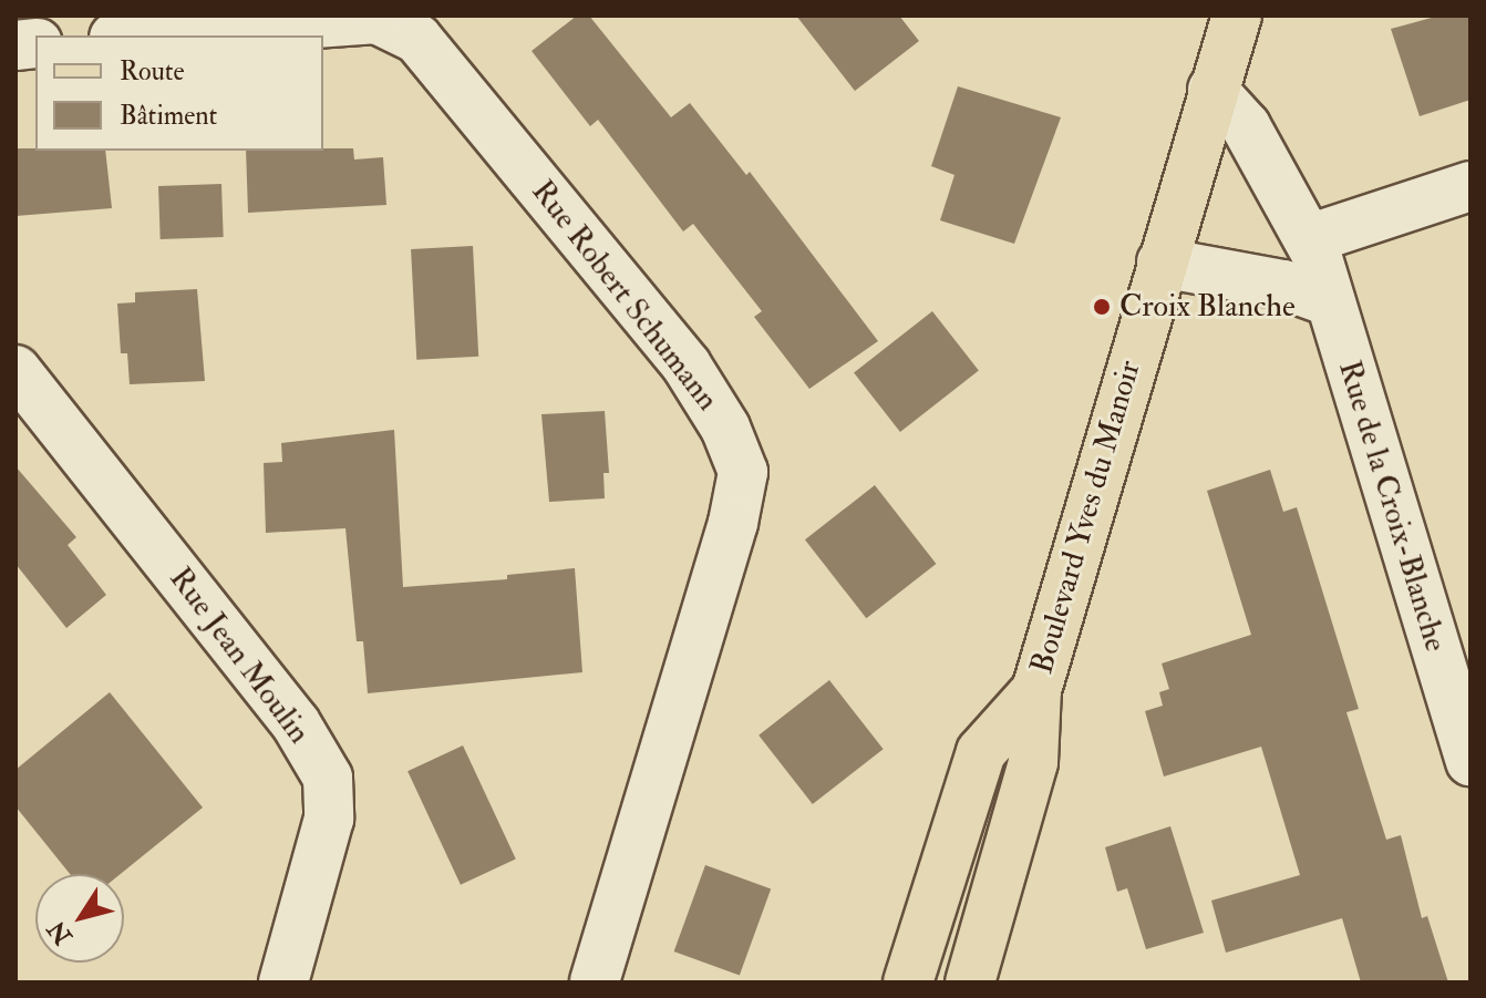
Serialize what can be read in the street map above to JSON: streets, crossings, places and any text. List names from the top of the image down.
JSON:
{
  "streets": {
    "main road": ["Boulevard Yves du Manoir"],
    "street": ["Rue Robert Schumann", "Rue de la Croix-Blanche", "Rue Jean Moulin"]
  },
  "crossings": [
    ["Rue de la Croix-Blanche", "Boulevard Yves du Manoir"]
  ],
  "places": ["Croix Blanche"],
  "legend": ["Route", "Bâtiment"],
  "north": "bottom left"
}
